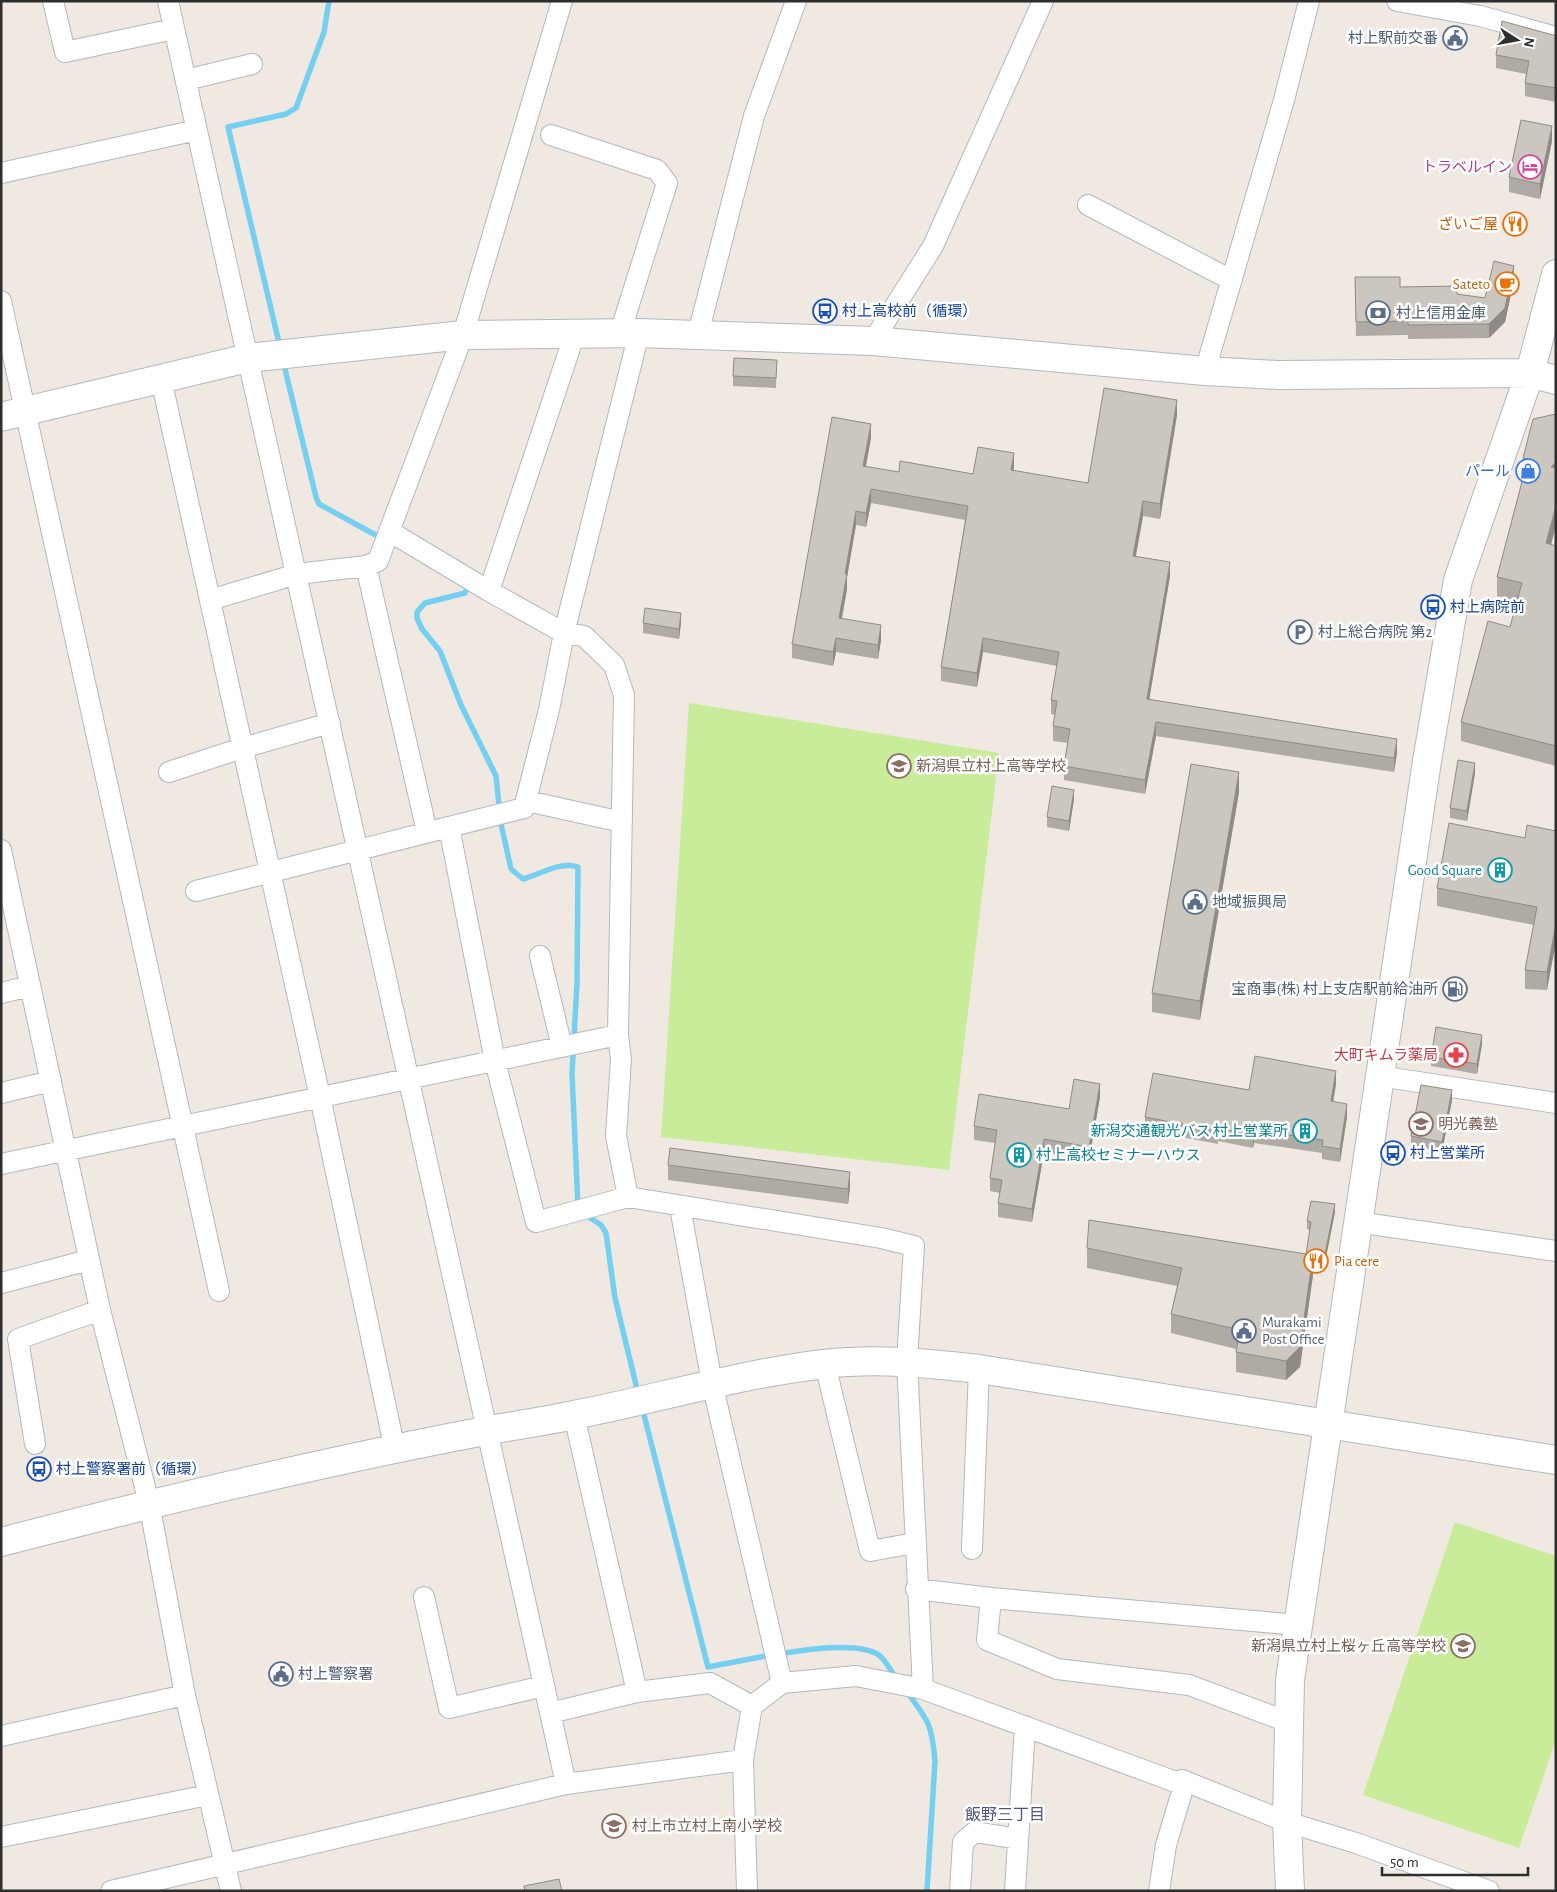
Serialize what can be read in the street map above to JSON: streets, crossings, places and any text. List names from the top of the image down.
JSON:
{
  "districts": ["飯野三丁目"],
  "places": {
    "public building": [
      "村上駅前交番",
      "地域振興局",
      "Murakami Post Office",
      "村上警察署"
    ],
    "hotel": ["トラベルイン"],
    "restaurant": ["ざいご屋", "Pia cere"],
    "cafe": ["Sateto"],
    "bus stop": [
      "村上高校前（循環）",
      "村上病院前",
      "村上営業所",
      "村上警察署前（循環）"
    ],
    "bank": ["村上信用金庫"],
    "shop": ["パール"],
    "parking": ["村上総合病院 第2"],
    "school or university": [
      "新潟県立村上高等学校",
      "明光義塾",
      "新潟県立村上桜ヶ丘高等学校",
      "村上市立村上南小学校"
    ],
    "building": ["Good Square", "新潟交通観光バス 村上営業所", "村上高校セミナーハウス"],
    "fuel station": ["宝商事(株) 村上支店駅前給油所"],
    "pharmacy": ["大町キムラ薬局"]
  },
  "scale_bar": "50 m",
  "north": "right"
}
